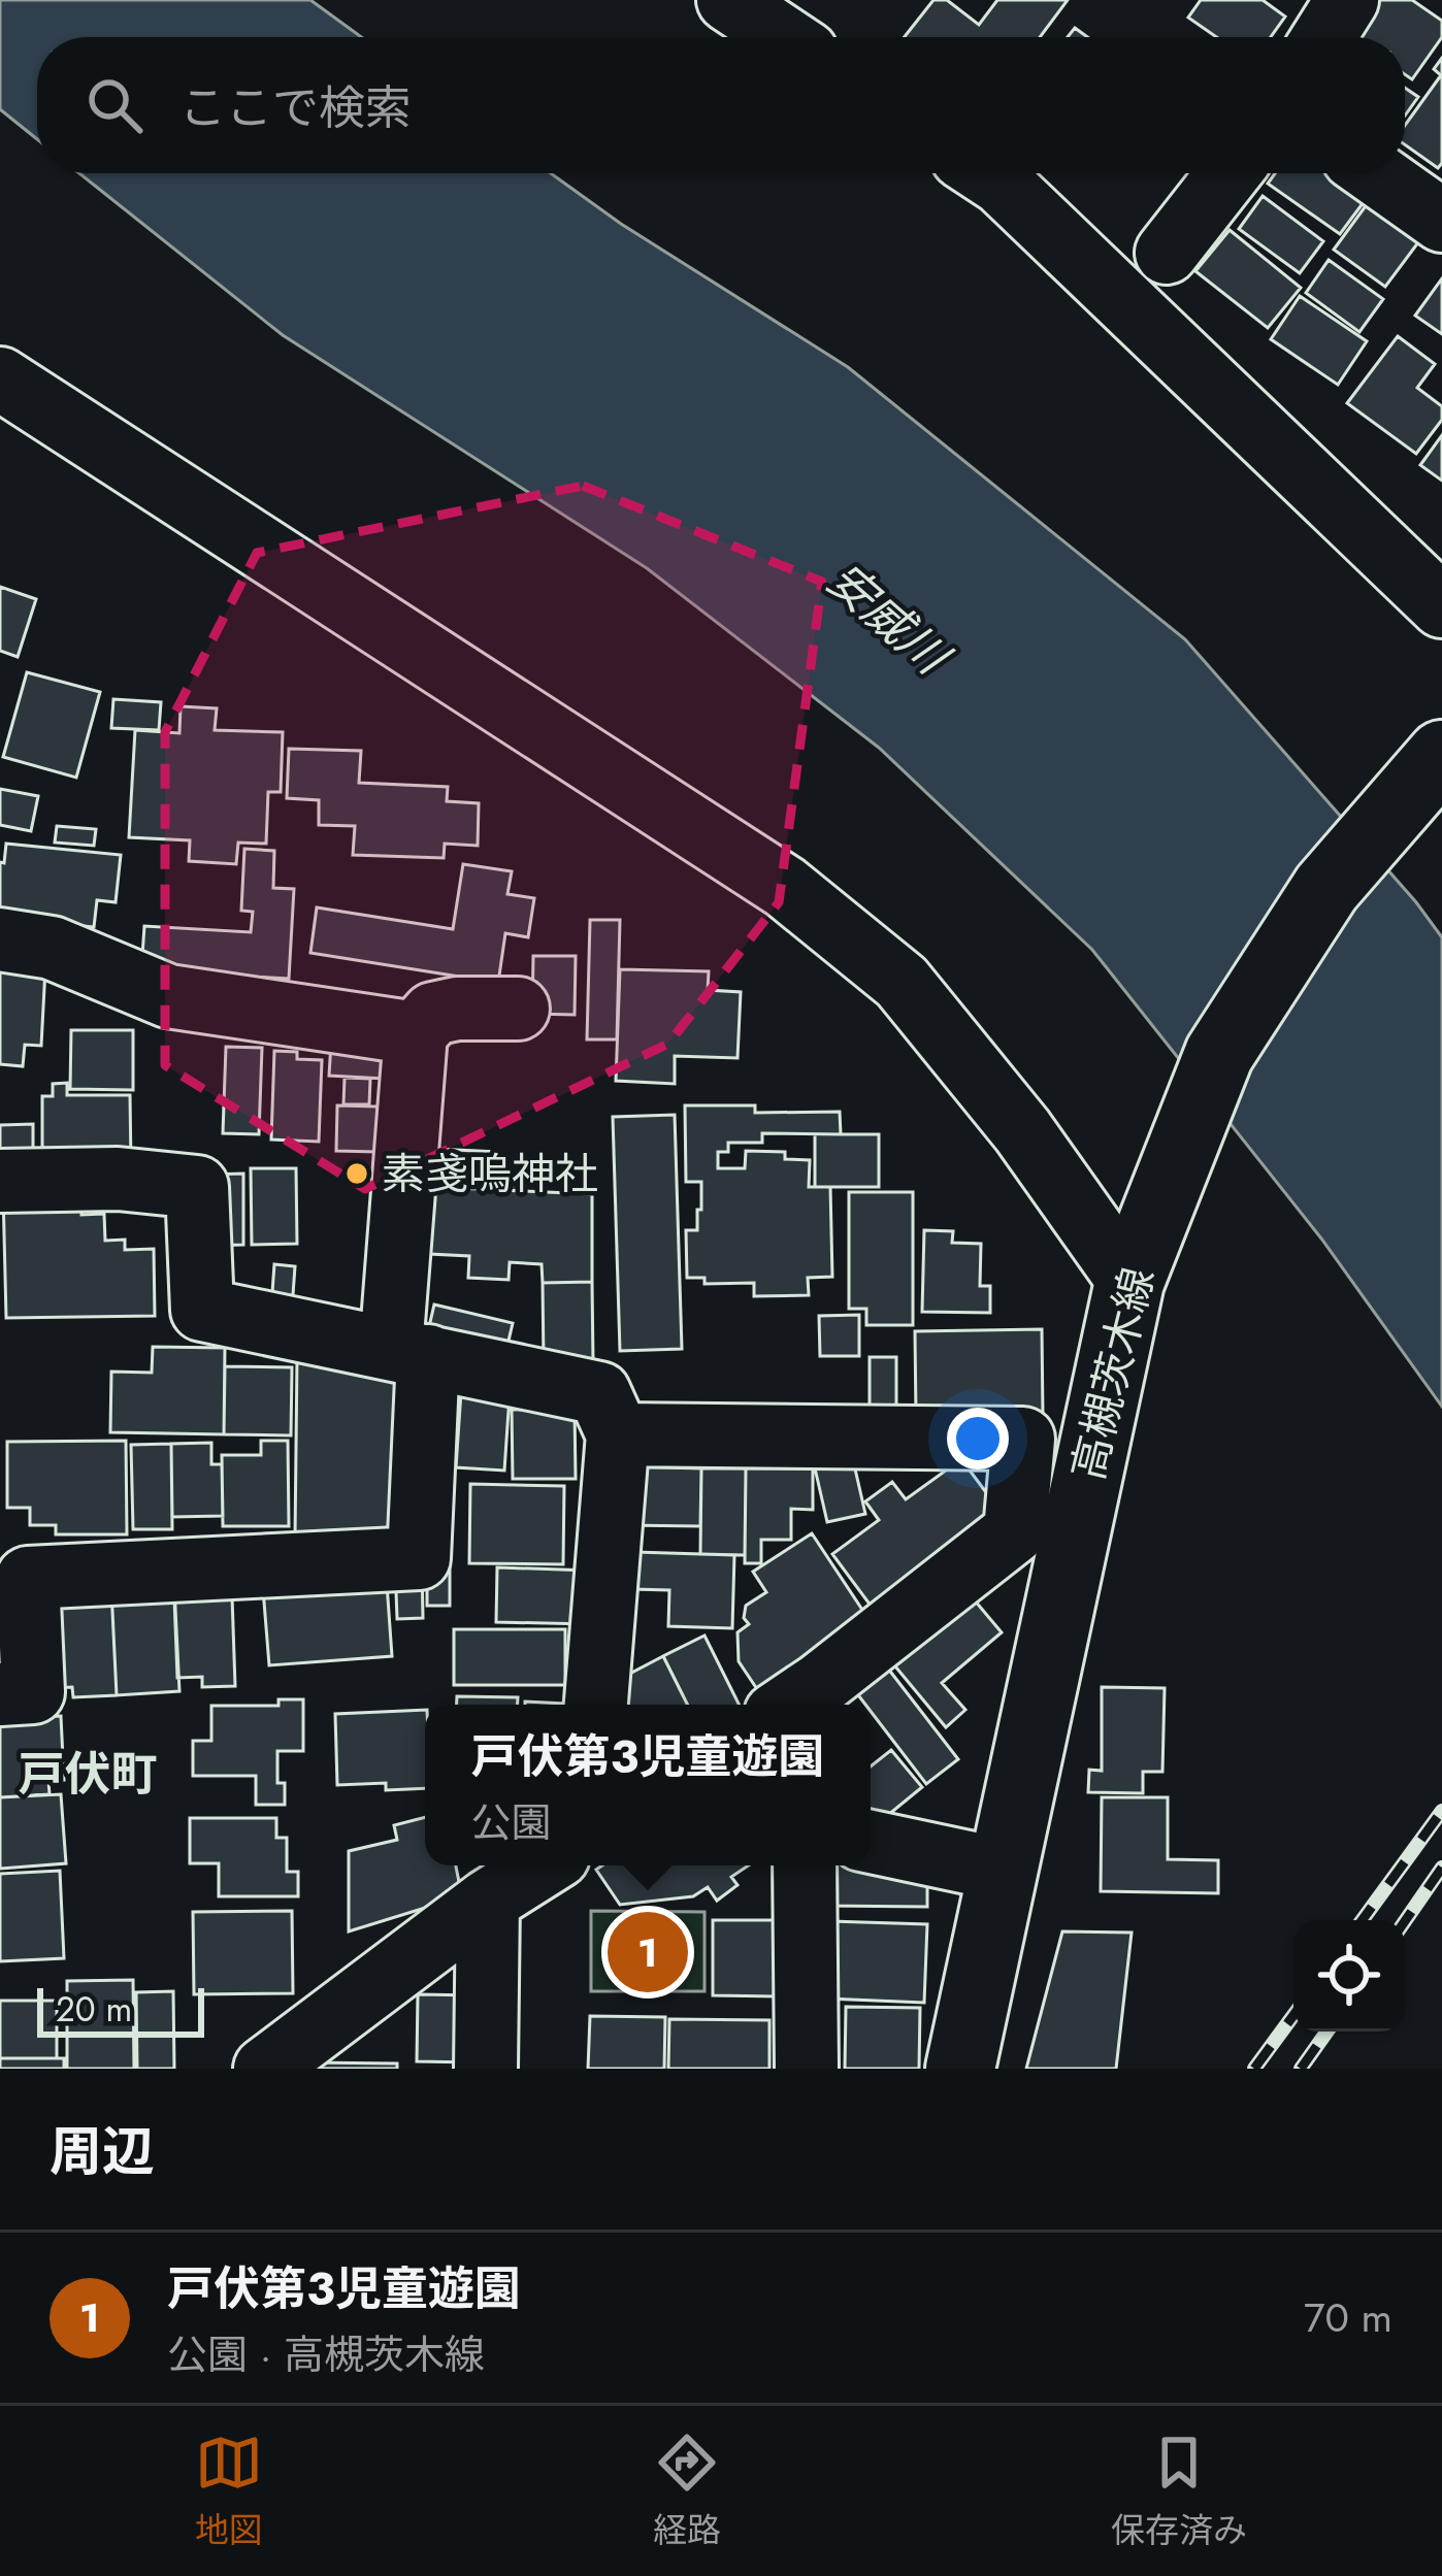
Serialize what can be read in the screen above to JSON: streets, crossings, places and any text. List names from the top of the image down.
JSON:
{
  "streets": {
    "main road": ["高槻茨木線"]
  },
  "districts": ["戸伏町"],
  "water": ["安威川"],
  "places": ["素戔嗚神社"],
  "scale_bar": "20 m",
  "page": {
    "search": "ここで検索",
    "popup": ["戸伏第3児童遊園", "公園"],
    "pins": "1",
    "scale": "20 m",
    "heading": "周辺",
    "list": [
      {
        "mark": "1",
        "name": "戸伏第3児童遊園",
        "note": "公園 · 高槻茨木線",
        "value": "70 m"
      }
    ],
    "nav": ["地図", "経路", "保存済み"]
  }
}
